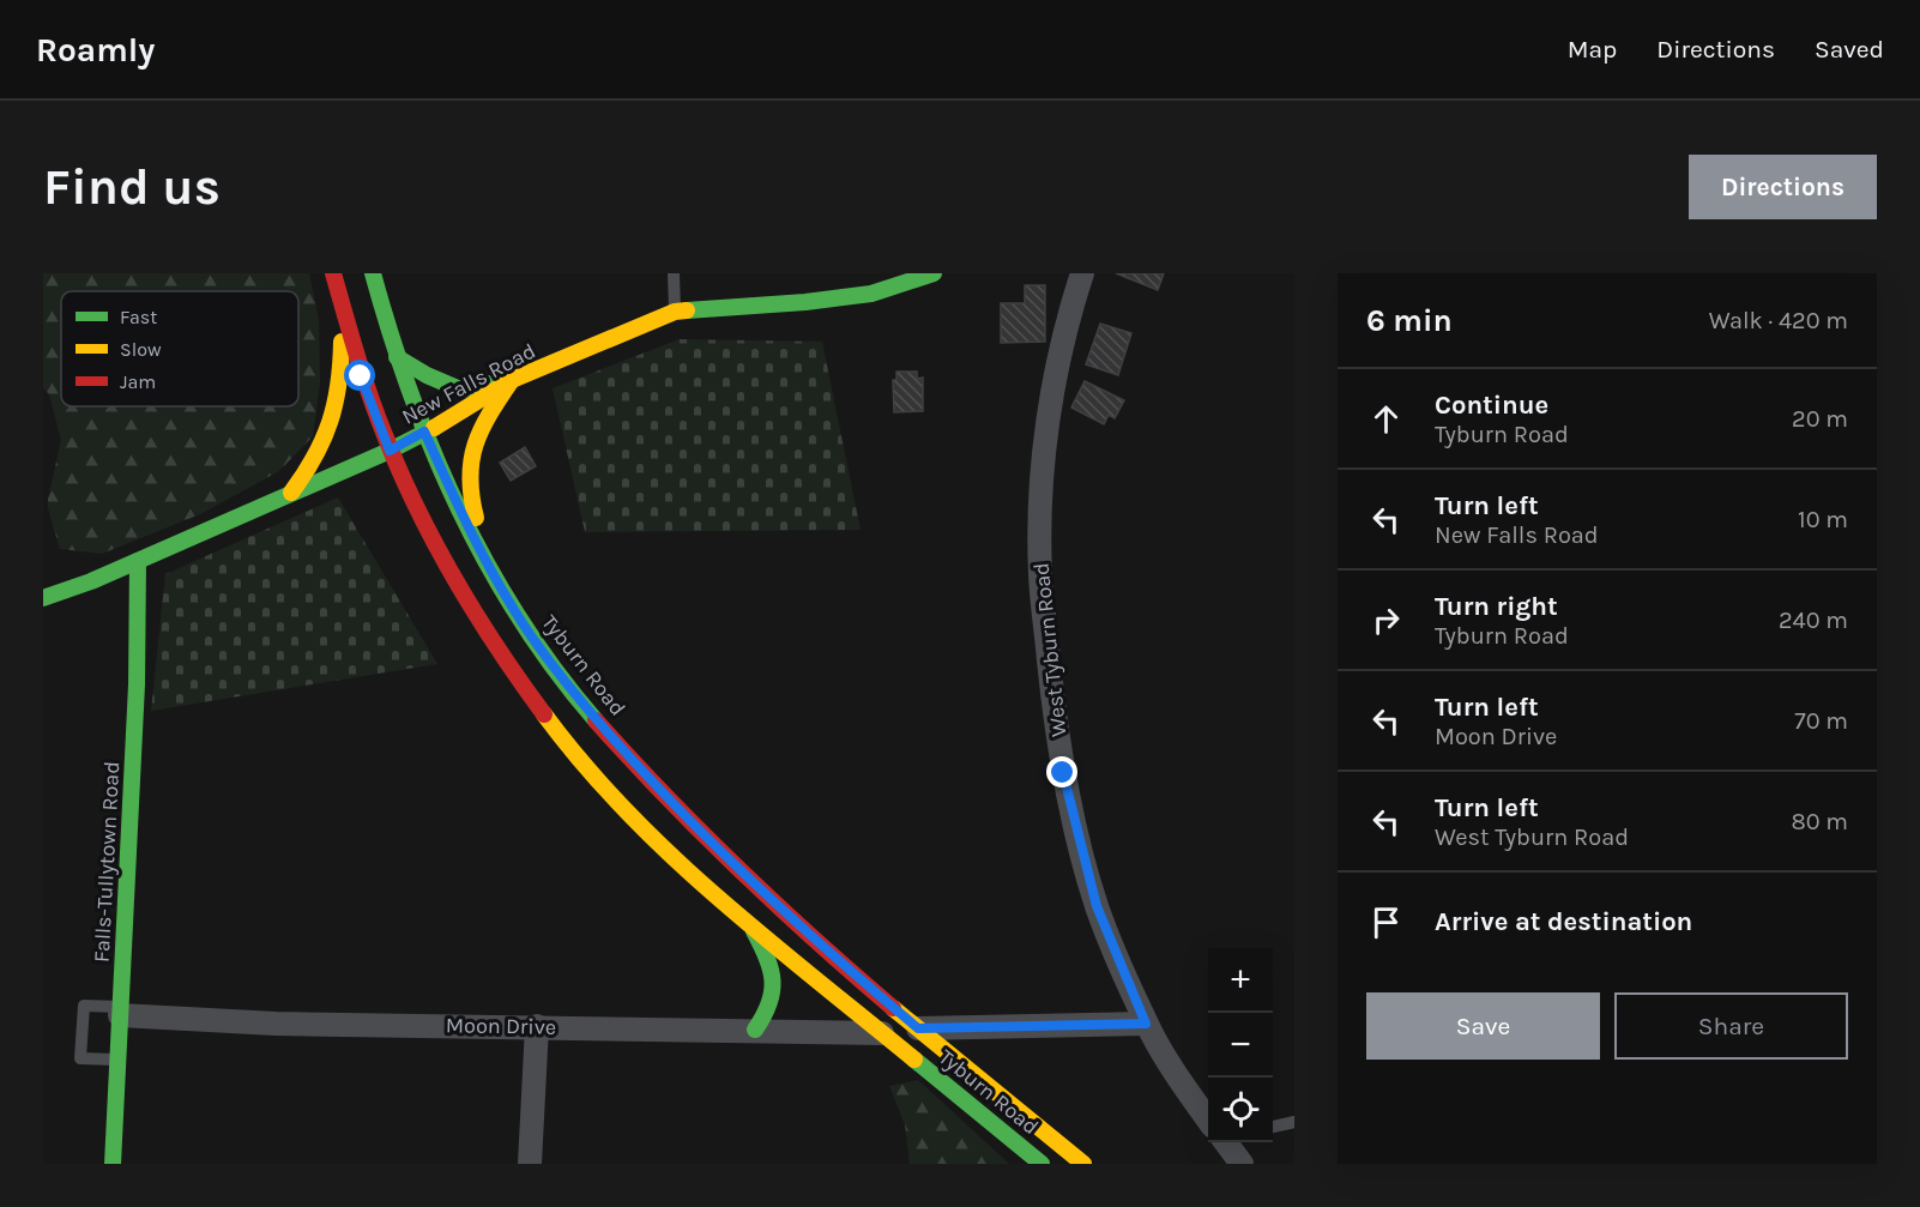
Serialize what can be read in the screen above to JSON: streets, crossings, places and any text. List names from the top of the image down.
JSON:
{
  "streets": {
    "main road": ["New Falls Road", "Tyburn Road", "Falls-Tullytown Road"],
    "street": ["West Tyburn Road", "Moon Drive"]
  },
  "crossings": [
    ["New Falls Road", "Tyburn Road"],
    ["New Falls Road", "Falls-Tullytown Road"],
    ["Tyburn Road", "Moon Drive"],
    ["Falls-Tullytown Road", "Moon Drive"]
  ],
  "legend": ["Fast", "Slow", "Jam"],
  "page": {
    "header": "Roamly",
    "nav": ["Map", "Directions", "Saved"],
    "buttons": [
      "Directions",
      ["Save", "Share"]
    ],
    "title": "Find us",
    "heading": ["6 min", "Walk · 420 m"],
    "list": [
      ["Continue", "Tyburn Road", "20 m"],
      ["Turn left", "New Falls Road", "10 m"],
      ["Turn right", "Tyburn Road", "240 m"],
      ["Turn left", "Moon Drive", "70 m"],
      ["Turn left", "West Tyburn Road", "80 m"],
      "Arrive at destination"
    ],
    "map_buttons": ["+", "−"]
  }
}
